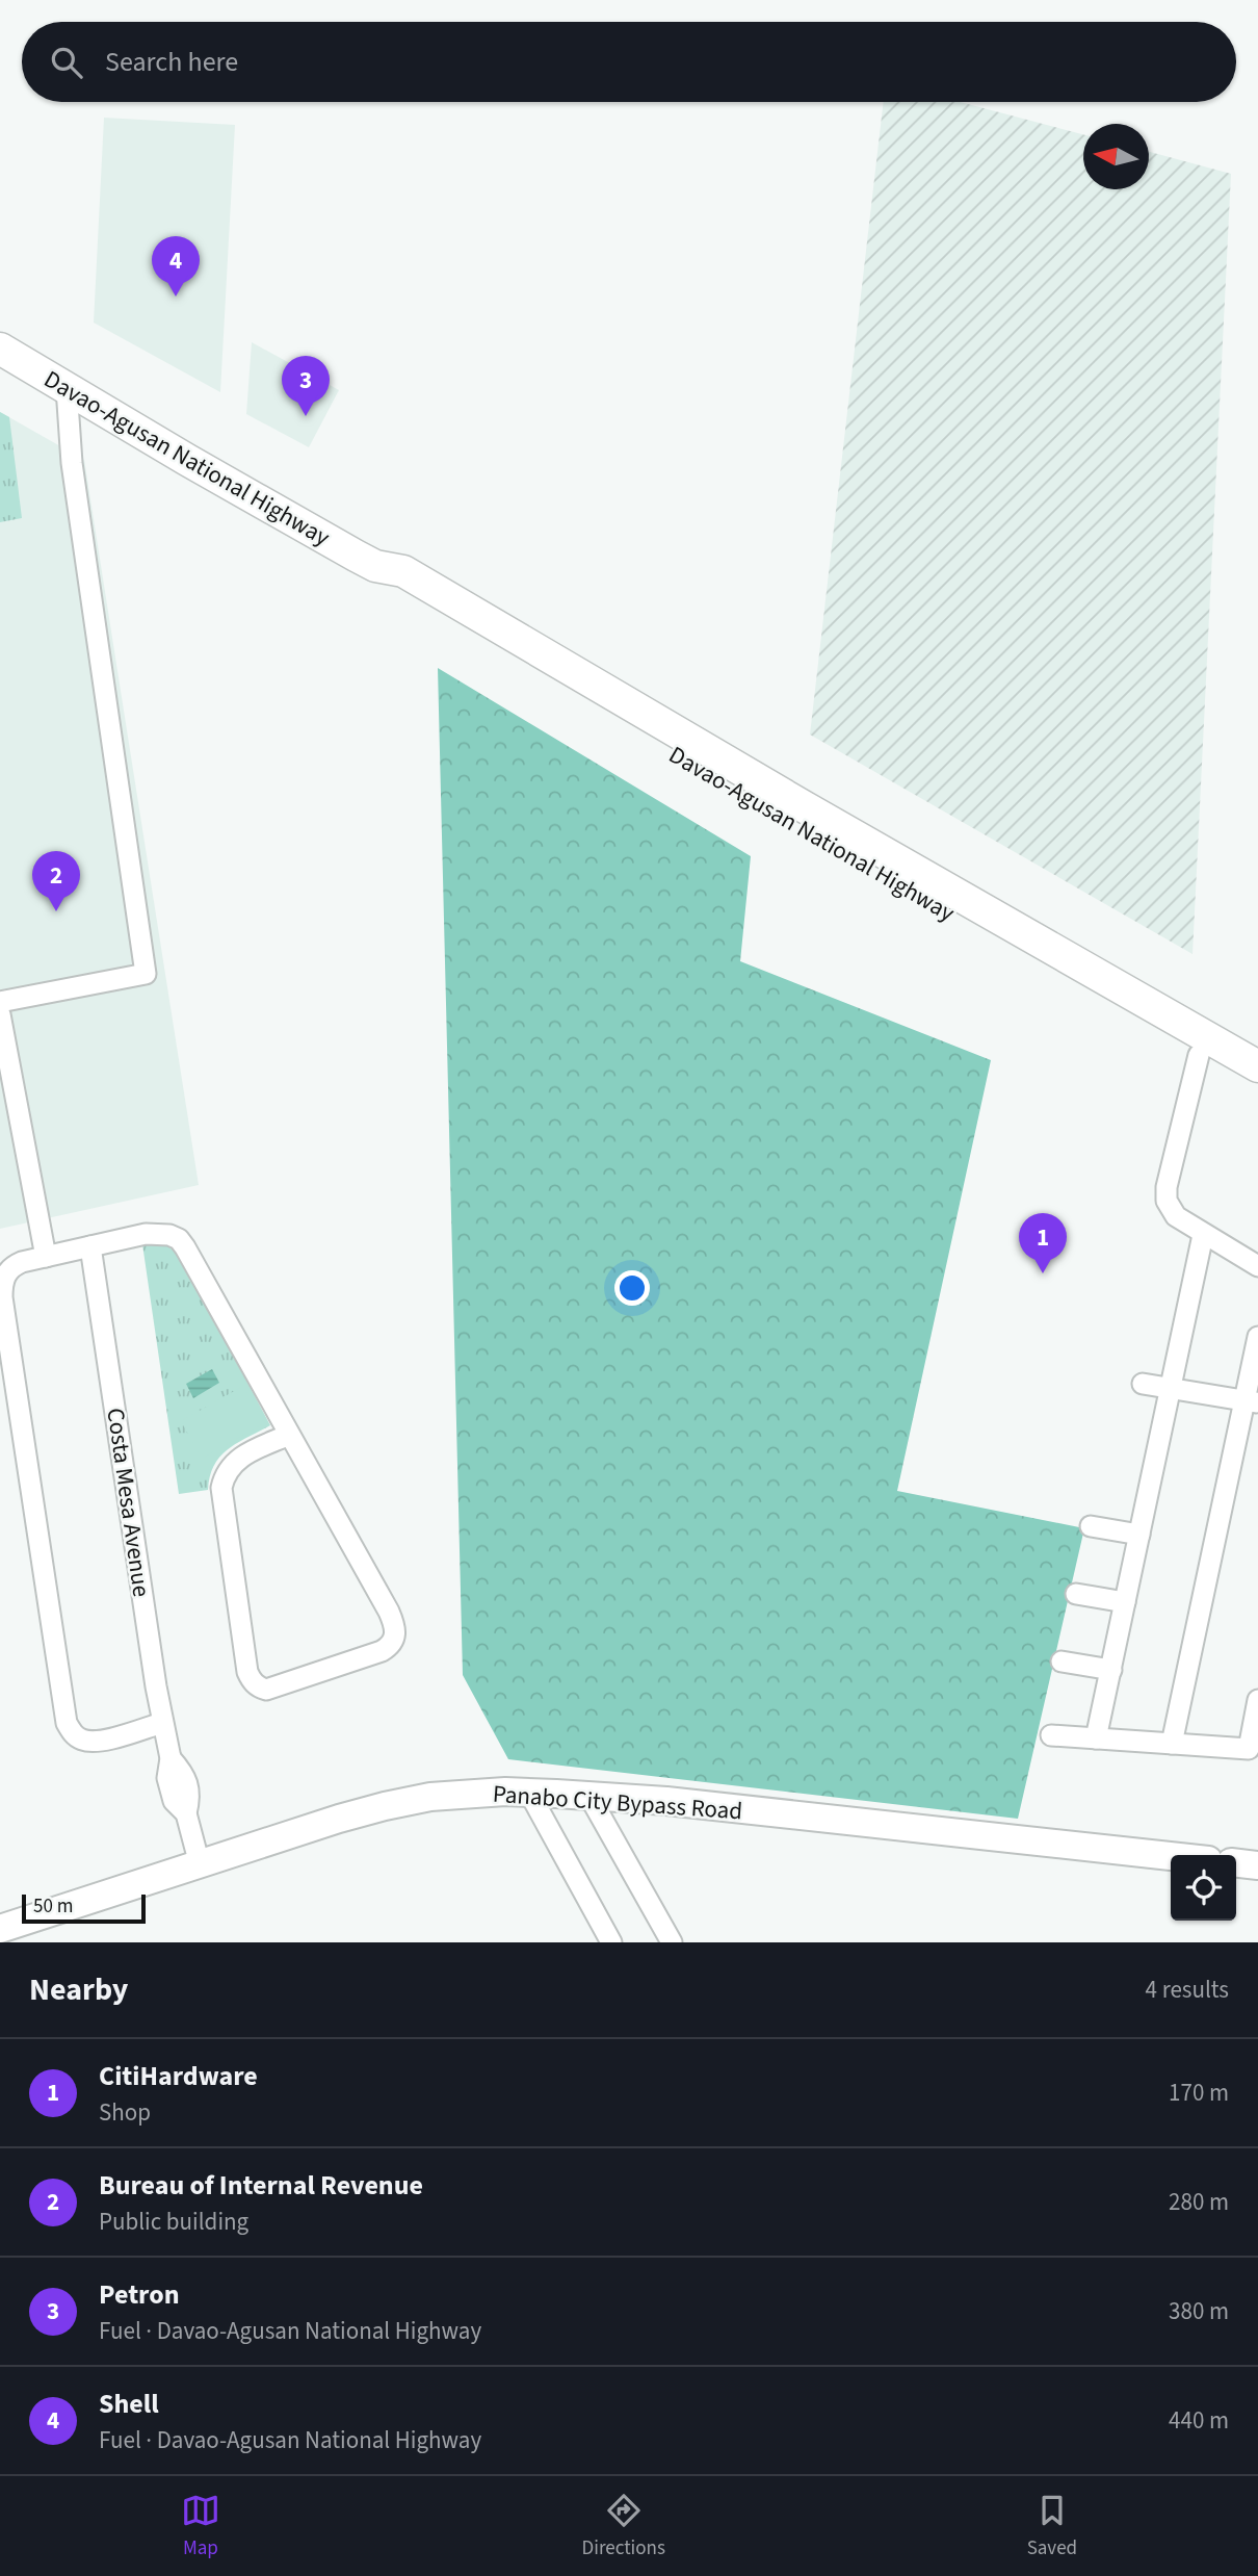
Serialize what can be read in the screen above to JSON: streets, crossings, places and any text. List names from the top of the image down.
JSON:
{
  "streets": {
    "highway": ["Davao-Agusan National Highway"],
    "main road": ["Panabo City Bypass Road"],
    "street": ["Costa Mesa Avenue"]
  },
  "crossings": [
    ["Costa Mesa Avenue", "Panabo City Bypass Road"]
  ],
  "scale_bar": "50 m",
  "north": "left",
  "page": {
    "search": "Search here",
    "pins": [
      "4",
      "3",
      "2",
      "1"
    ],
    "scale": "50 m",
    "heading": ["Nearby", "4 results"],
    "list": [
      {
        "mark": "1",
        "name": "CitiHardware",
        "note": "Shop",
        "value": "170 m"
      },
      {
        "mark": "2",
        "name": "Bureau of Internal Revenue",
        "note": "Public building",
        "value": "280 m"
      },
      {
        "mark": "3",
        "name": "Petron",
        "note": "Fuel · Davao-Agusan National Highway",
        "value": "380 m"
      },
      {
        "mark": "4",
        "name": "Shell",
        "note": "Fuel · Davao-Agusan National Highway",
        "value": "440 m"
      }
    ],
    "nav": ["Map", "Directions", "Saved"]
  }
}
